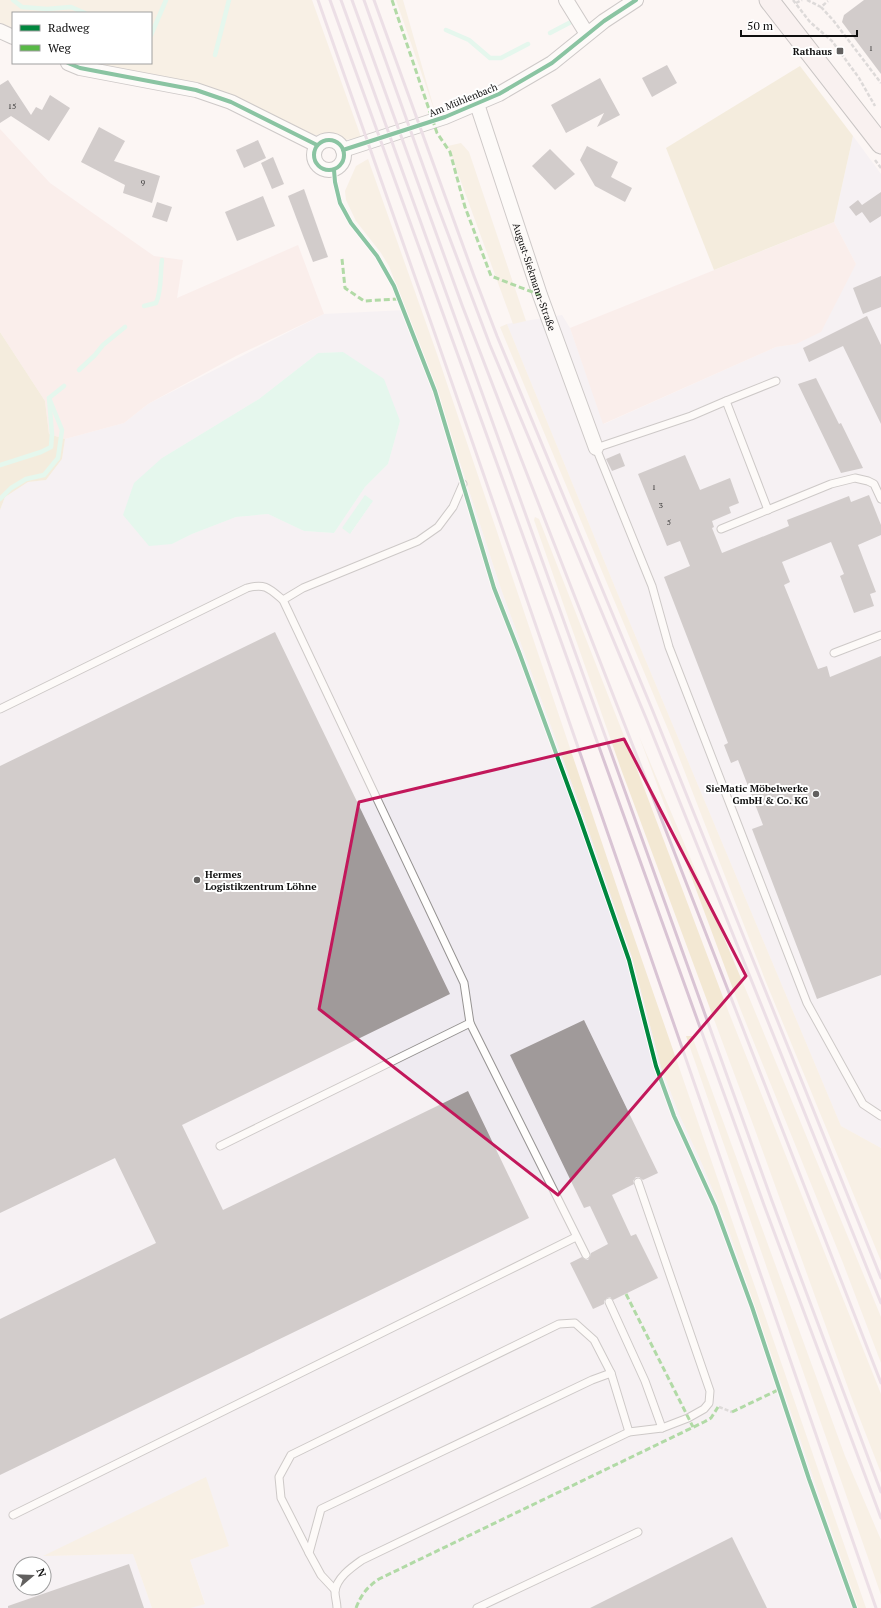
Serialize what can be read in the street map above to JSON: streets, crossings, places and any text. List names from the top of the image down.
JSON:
{
  "streets": {
    "street": ["Am Mühlenbach", "August-Siekmann-Straße"]
  },
  "crossings": [
    ["Am Mühlenbach", "August-Siekmann-Straße"]
  ],
  "places": {
    "transit": ["Rathaus"],
    "other": ["SieMatic Möbelwerke GmbH & Co. KG", "Hermes Logistikzentrum Löhne"]
  },
  "house_numbers": [
    "1",
    "15",
    "9",
    "1",
    "3",
    "5"
  ],
  "legend": ["Radweg", "Weg"],
  "scale_bar": "50 m",
  "north": "right"
}
